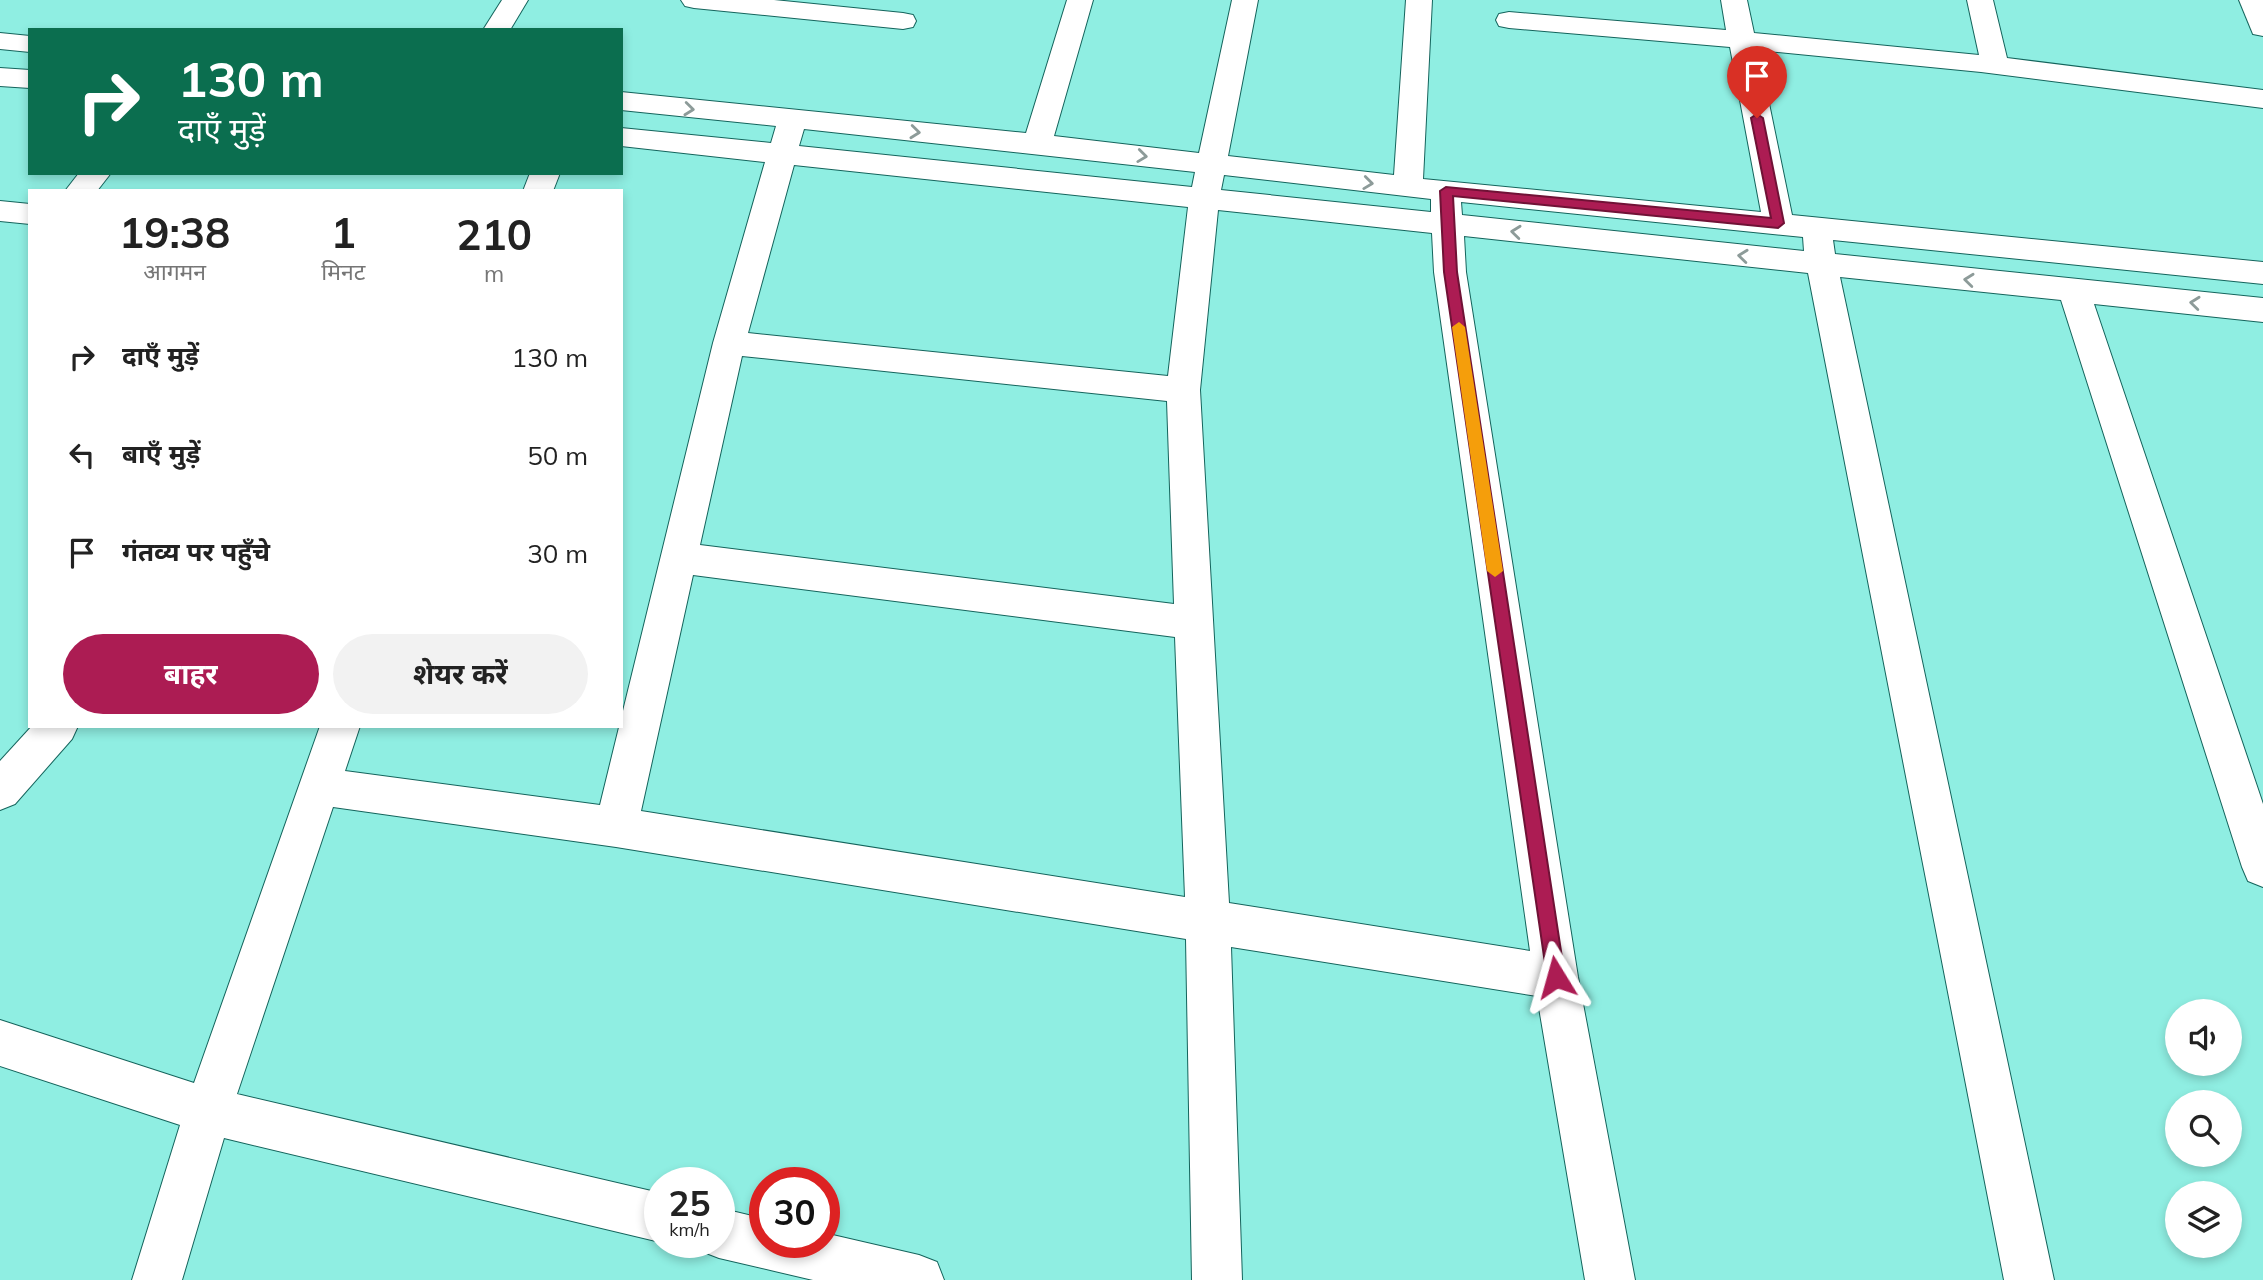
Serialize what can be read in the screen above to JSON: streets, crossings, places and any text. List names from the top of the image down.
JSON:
{
  "page": {
    "turn": ["130 m", "दाएँ मुड़ें"],
    "eta": [
      "19:38",
      "आगमन",
      "1",
      "मिनट",
      "210",
      "m"
    ],
    "list": [
      {
        "name": "दाएँ मुड़ें",
        "value": "130 m"
      },
      {
        "name": "बाएँ मुड़ें",
        "value": "50 m"
      },
      {
        "name": "गंतव्य पर पहुँचे",
        "value": "30 m"
      }
    ],
    "buttons": ["बाहर", "शेयर करें"],
    "speed": "25 km/h",
    "limit": "30"
  }
}
